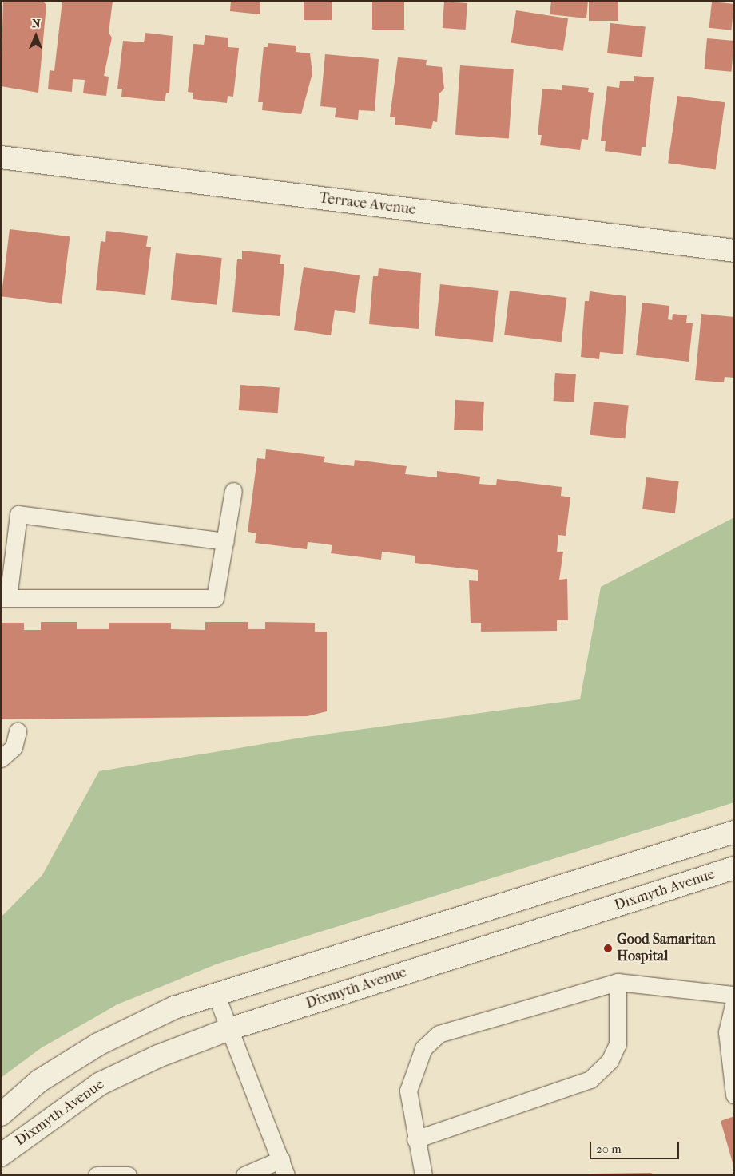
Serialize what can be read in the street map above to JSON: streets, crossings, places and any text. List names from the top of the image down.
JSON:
{
  "streets": {
    "street": ["Terrace Avenue", "Dixmyth Avenue"]
  },
  "places": ["Good Samaritan Hospital"],
  "scale_bar": "20 m",
  "north": "top"
}
